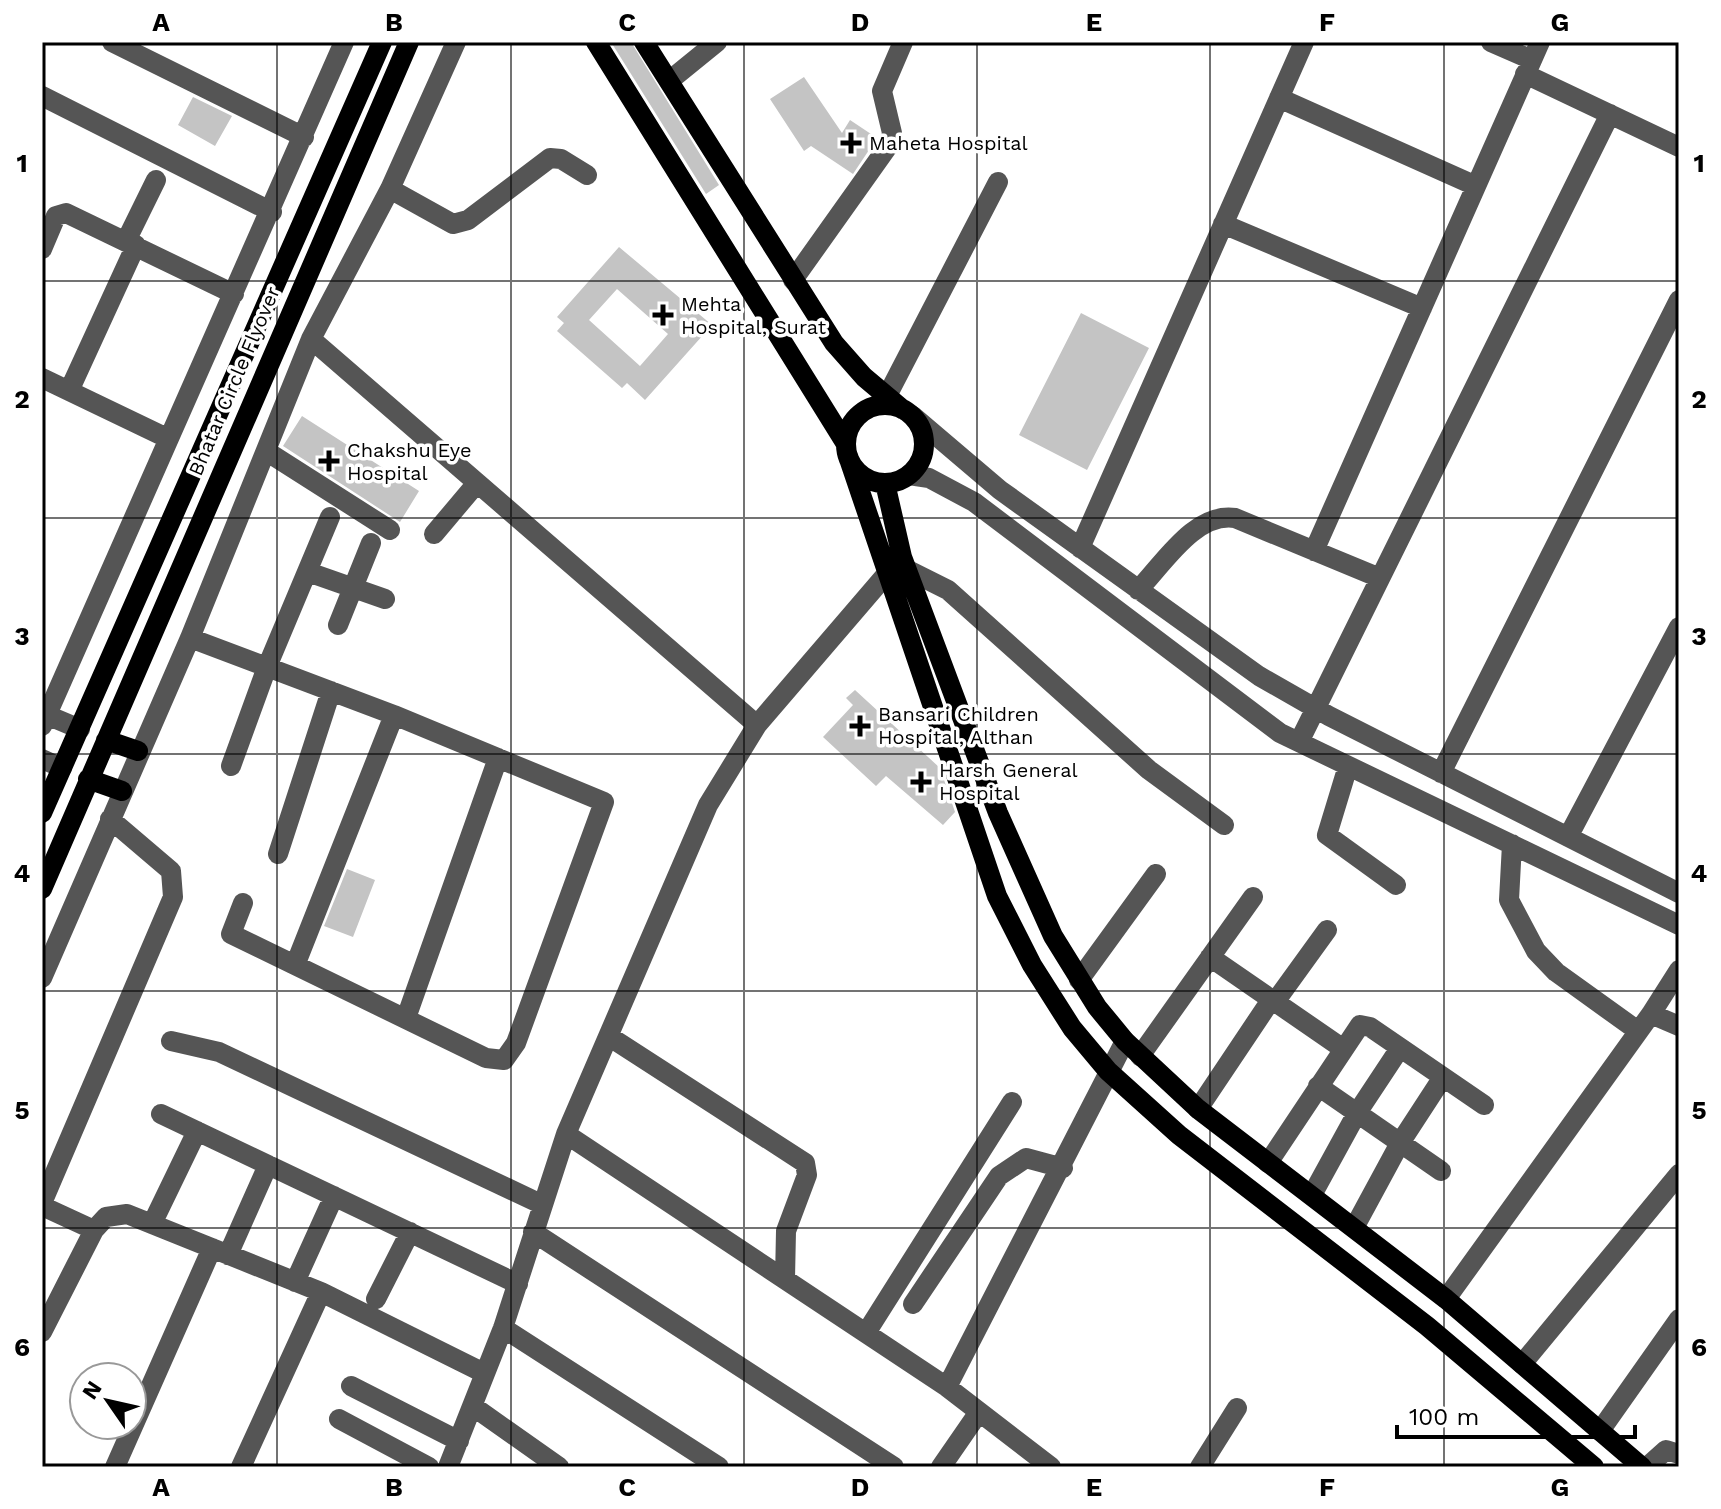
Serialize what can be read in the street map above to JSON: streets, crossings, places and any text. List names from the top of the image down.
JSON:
{
  "streets": {
    "main road": ["Bhatar Circle Flyover"]
  },
  "places": {
    "health": [
      "Maheta Hospital",
      "Mehta Hospital, Surat",
      "Chakshu Eye Hospital",
      "Bansari Children Hospital, Althan",
      "Harsh General Hospital"
    ]
  },
  "scale_bar": "100 m",
  "north": "top left",
  "grid": {
    "columns": [
      "A",
      "B",
      "C",
      "D",
      "E",
      "F",
      "G"
    ],
    "rows": [
      "1",
      "2",
      "3",
      "4",
      "5",
      "6"
    ]
  }
}
